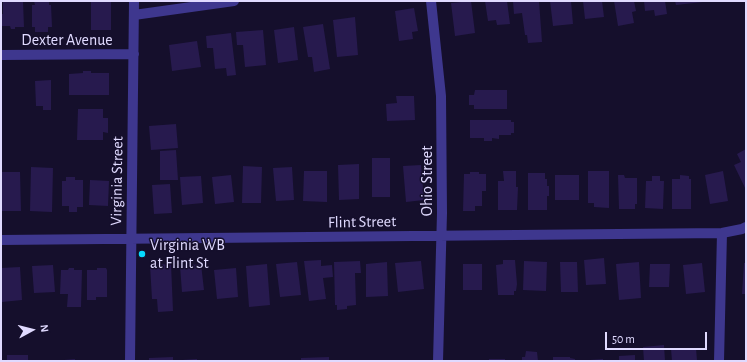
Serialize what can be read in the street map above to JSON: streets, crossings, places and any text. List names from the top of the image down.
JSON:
{
  "streets": {
    "street": [
      "Dexter Avenue",
      "Virginia Street",
      "Ohio Street",
      "Flint Street"
    ]
  },
  "crossings": [
    ["Dexter Avenue", "Virginia Street"],
    ["Virginia Street", "Flint Street"],
    ["Ohio Street", "Flint Street"]
  ],
  "places": ["Virginia WB at Flint St"],
  "scale_bar": "50 m",
  "north": "right"
}
